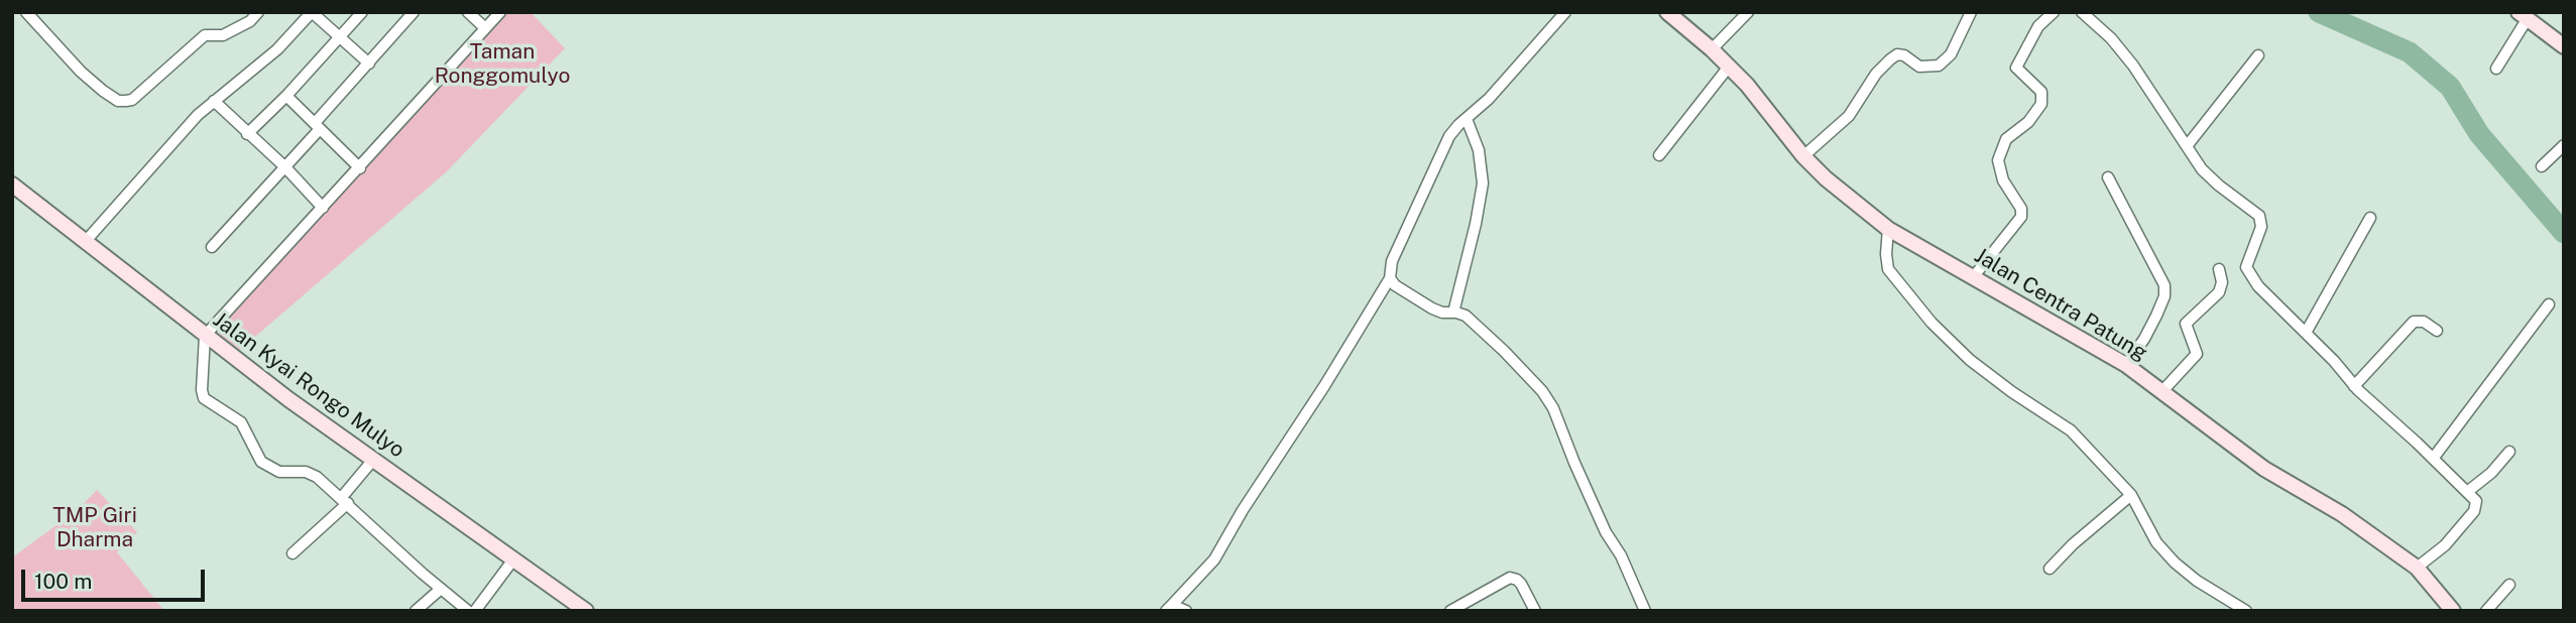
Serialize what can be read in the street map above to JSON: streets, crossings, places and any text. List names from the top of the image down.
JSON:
{
  "streets": {
    "street": ["Jalan Centra Patung", "Jalan Kyai Rongo Mulyo"]
  },
  "parks": ["Taman Ronggomulyo", "TMP Giri Dharma"],
  "scale_bar": "100 m"
}
